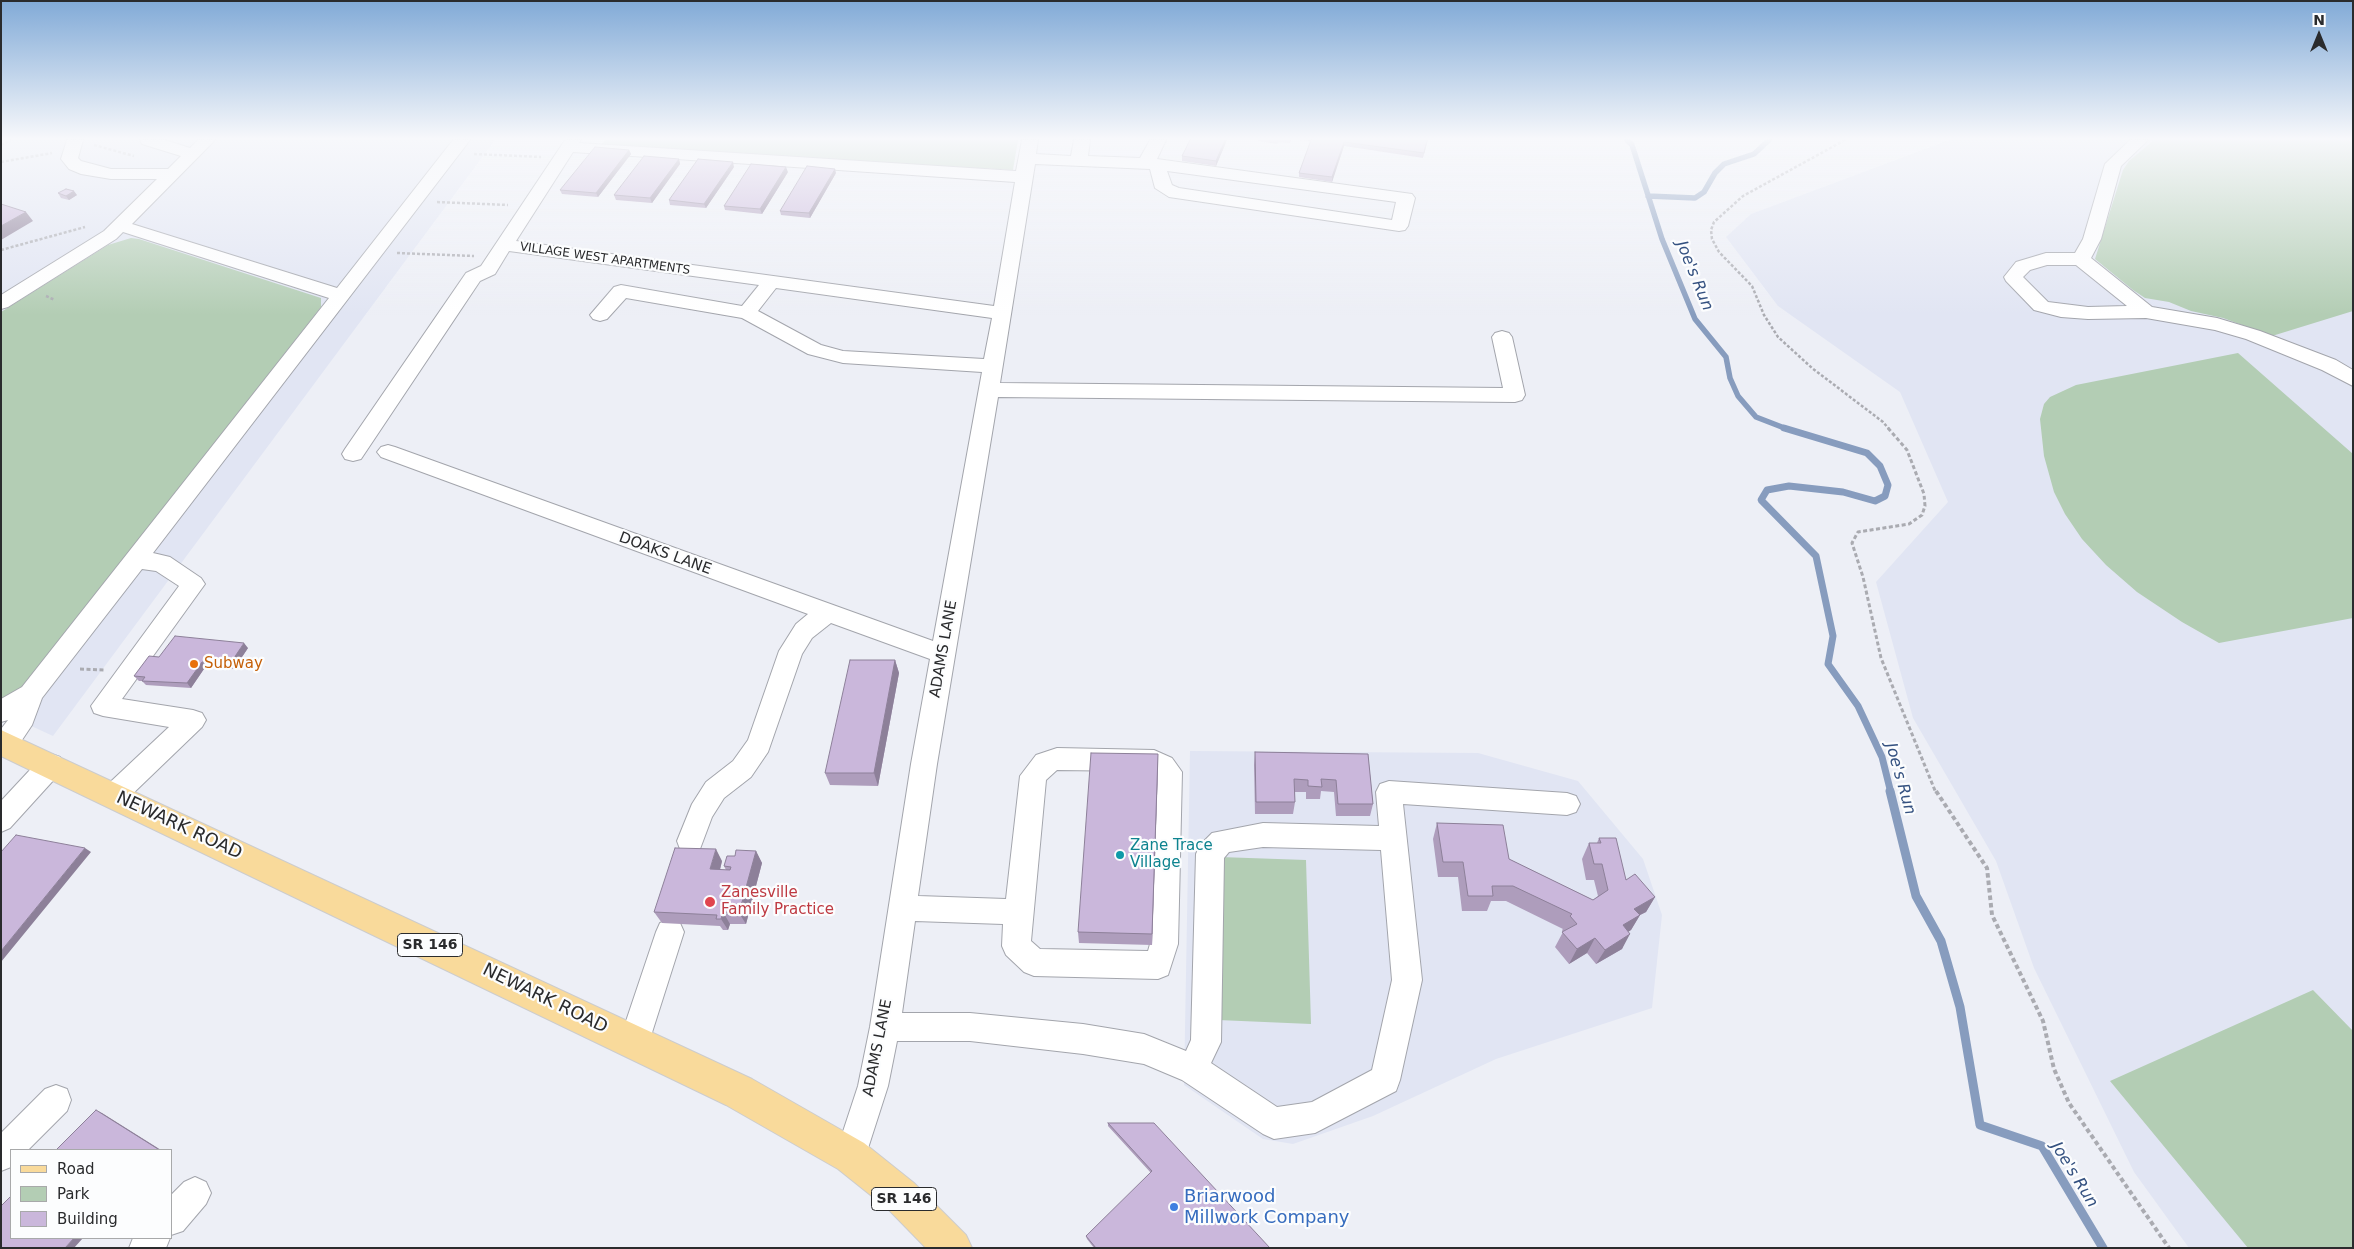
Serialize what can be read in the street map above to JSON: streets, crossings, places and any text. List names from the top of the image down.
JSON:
{
  "streets": {
    "main road": ["NEWARK ROAD", "SR 146"],
    "street": ["VILLAGE WEST APARTMENTS", "DOAKS LANE", "ADAMS LANE"]
  },
  "crossings": [
    ["VILLAGE WEST APARTMENTS", "ADAMS LANE"],
    ["DOAKS LANE", "ADAMS LANE"],
    ["ADAMS LANE", "NEWARK ROAD"]
  ],
  "water": ["Joe's Run"],
  "places": [
    "Subway",
    "Zane Trace Village",
    "Zanesville Family Practice",
    "Briarwood Millwork Company"
  ],
  "legend": ["Road", "Park", "Building"],
  "north": "top"
}
